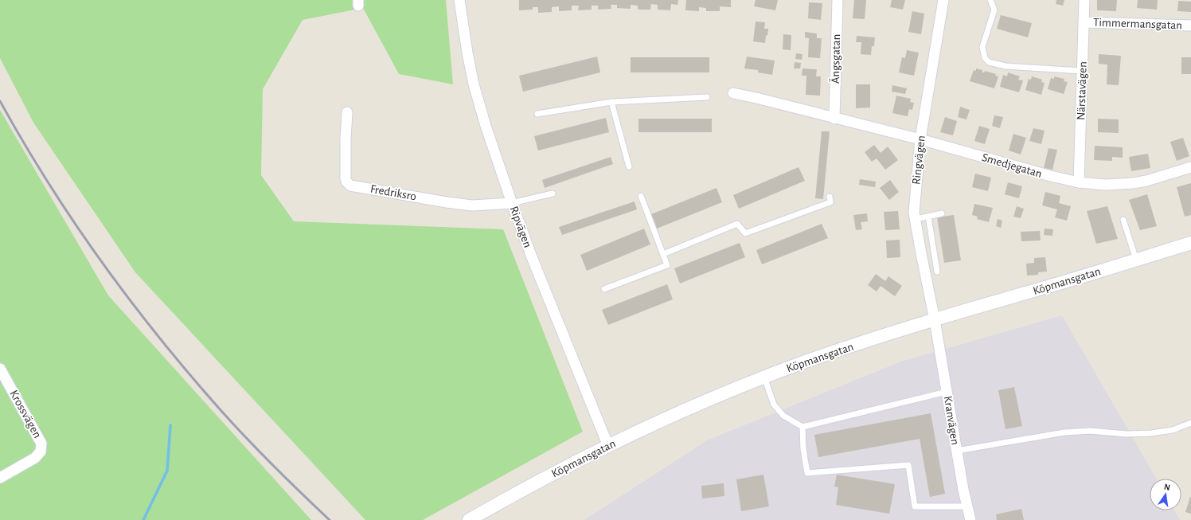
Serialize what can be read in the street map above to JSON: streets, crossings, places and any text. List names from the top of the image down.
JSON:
{
  "streets": {
    "street": [
      "Timmermansgatan",
      "Ängsgatan",
      "Närstavägen",
      "Ringvägen",
      "Smedjegatan",
      "Fredriksro",
      "Ripvägen",
      "Köpmansgatan",
      "Krossvägen",
      "Kranvägen"
    ]
  },
  "crossings": [
    ["Timmermansgatan", "Närstavägen"],
    ["Ängsgatan", "Smedjegatan"],
    ["Närstavägen", "Smedjegatan"],
    ["Ringvägen", "Smedjegatan"],
    ["Ringvägen", "Köpmansgatan"],
    ["Ringvägen", "Kranvägen"],
    ["Fredriksro", "Ripvägen"],
    ["Ripvägen", "Köpmansgatan"],
    ["Köpmansgatan", "Kranvägen"]
  ],
  "north": "top"
}
